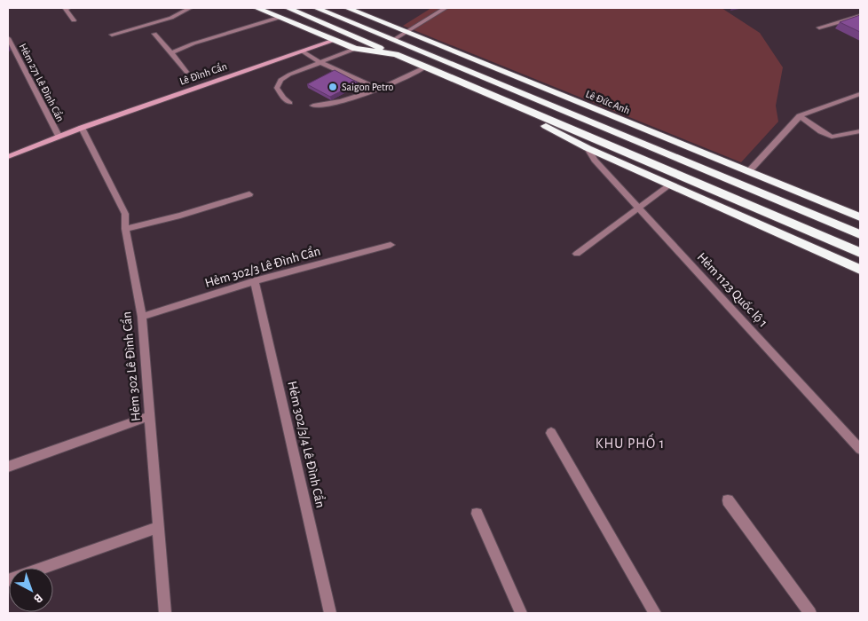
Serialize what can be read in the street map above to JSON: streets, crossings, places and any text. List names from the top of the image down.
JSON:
{
  "streets": {
    "highway": ["Lê Đức Anh"],
    "street": [
      "Lê Đình Cẩn",
      "Hẻm 271 Lê Đình Cẩn",
      "Hẻm 302/3 Lê Đình Cẩn",
      "Hẻm 1123 Quốc lộ 1",
      "Hẻm 302 Lê Đình Cẩn",
      "Hẻm 302/3/4 Lê Đình Cẩn"
    ]
  },
  "crossings": [
    ["Lê Đình Cẩn", "Hẻm 271 Lê Đình Cẩn"],
    ["Lê Đình Cẩn", "Hẻm 302 Lê Đình Cẩn"],
    ["Hẻm 302/3 Lê Đình Cẩn", "Hẻm 302 Lê Đình Cẩn"],
    ["Hẻm 302/3 Lê Đình Cẩn", "Hẻm 302/3/4 Lê Đình Cẩn"]
  ],
  "districts": ["KHU PHỐ 1"],
  "places": ["Saigon Petro"],
  "north": "bottom right"
}
